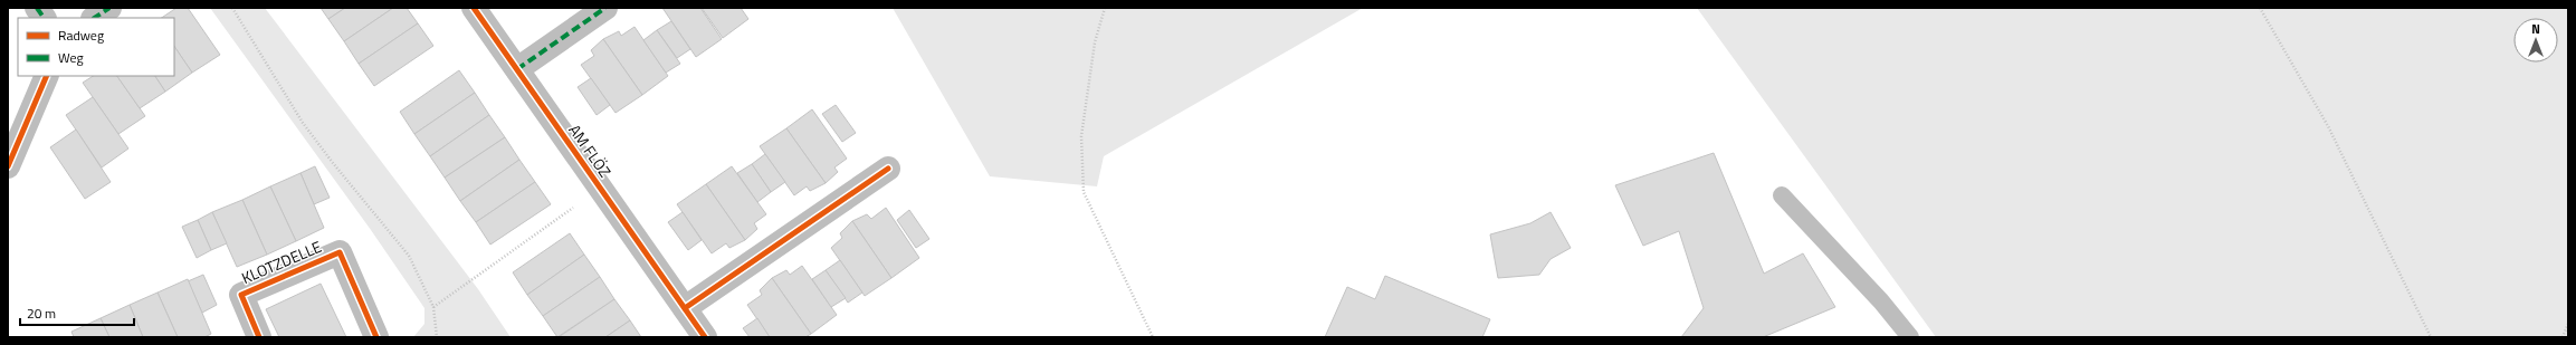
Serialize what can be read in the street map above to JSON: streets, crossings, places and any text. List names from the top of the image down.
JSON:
{
  "streets": {
    "street": ["AM FLÖZ", "KLOTZDELLE"]
  },
  "legend": ["Radweg", "Weg"],
  "scale_bar": "20 m",
  "north": "top"
}
